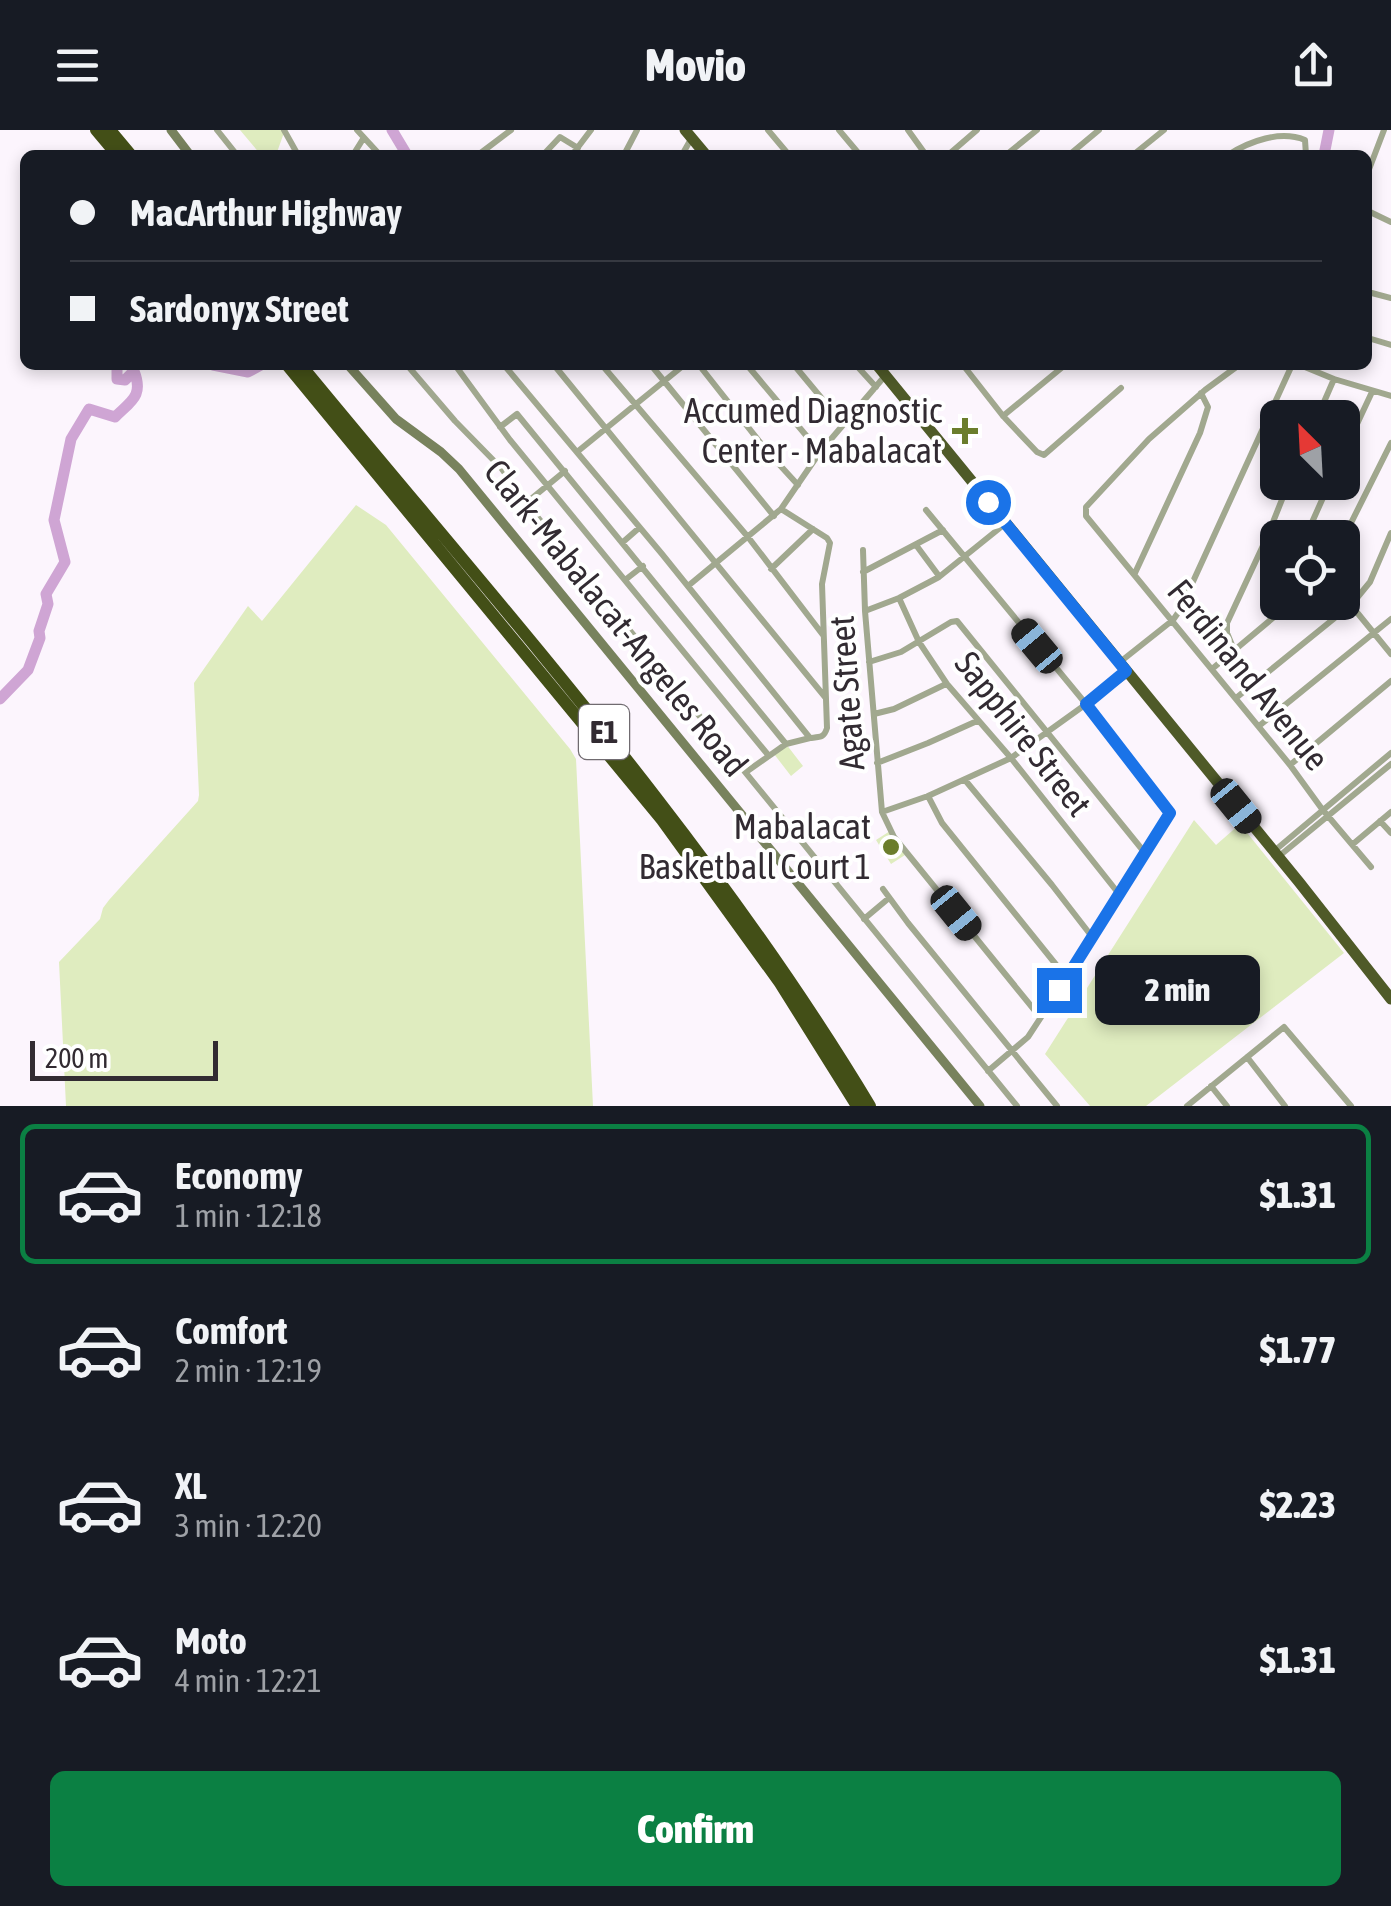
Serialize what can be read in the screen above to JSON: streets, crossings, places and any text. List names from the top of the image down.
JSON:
{
  "streets": {
    "highway": ["E1"],
    "main road": ["Clark-Mabalacat-Angeles Road"],
    "street": ["Ferdinand Avenue", "Agate Street", "Sapphire Street"]
  },
  "places": {
    "health": ["Accumed Diagnostic Center - Mabalacat"],
    "other": ["Mabalacat Basketball Court 1"]
  },
  "scale_bar": "200 m",
  "north": "top left",
  "page": {
    "header": "Movio",
    "banner": ["MacArthur Highway", "Sardonyx Street"],
    "bubble": "2 min",
    "scale": "200 m",
    "list": [
      {
        "name": "Economy",
        "note": "1 min · 12:18",
        "value": "$1.31"
      },
      {
        "name": "Comfort",
        "note": "2 min · 12:19",
        "value": "$1.77"
      },
      {
        "name": "XL",
        "note": "3 min · 12:20",
        "value": "$2.23"
      },
      {
        "name": "Moto",
        "note": "4 min · 12:21",
        "value": "$1.31"
      }
    ],
    "buttons": "Confirm"
  }
}
